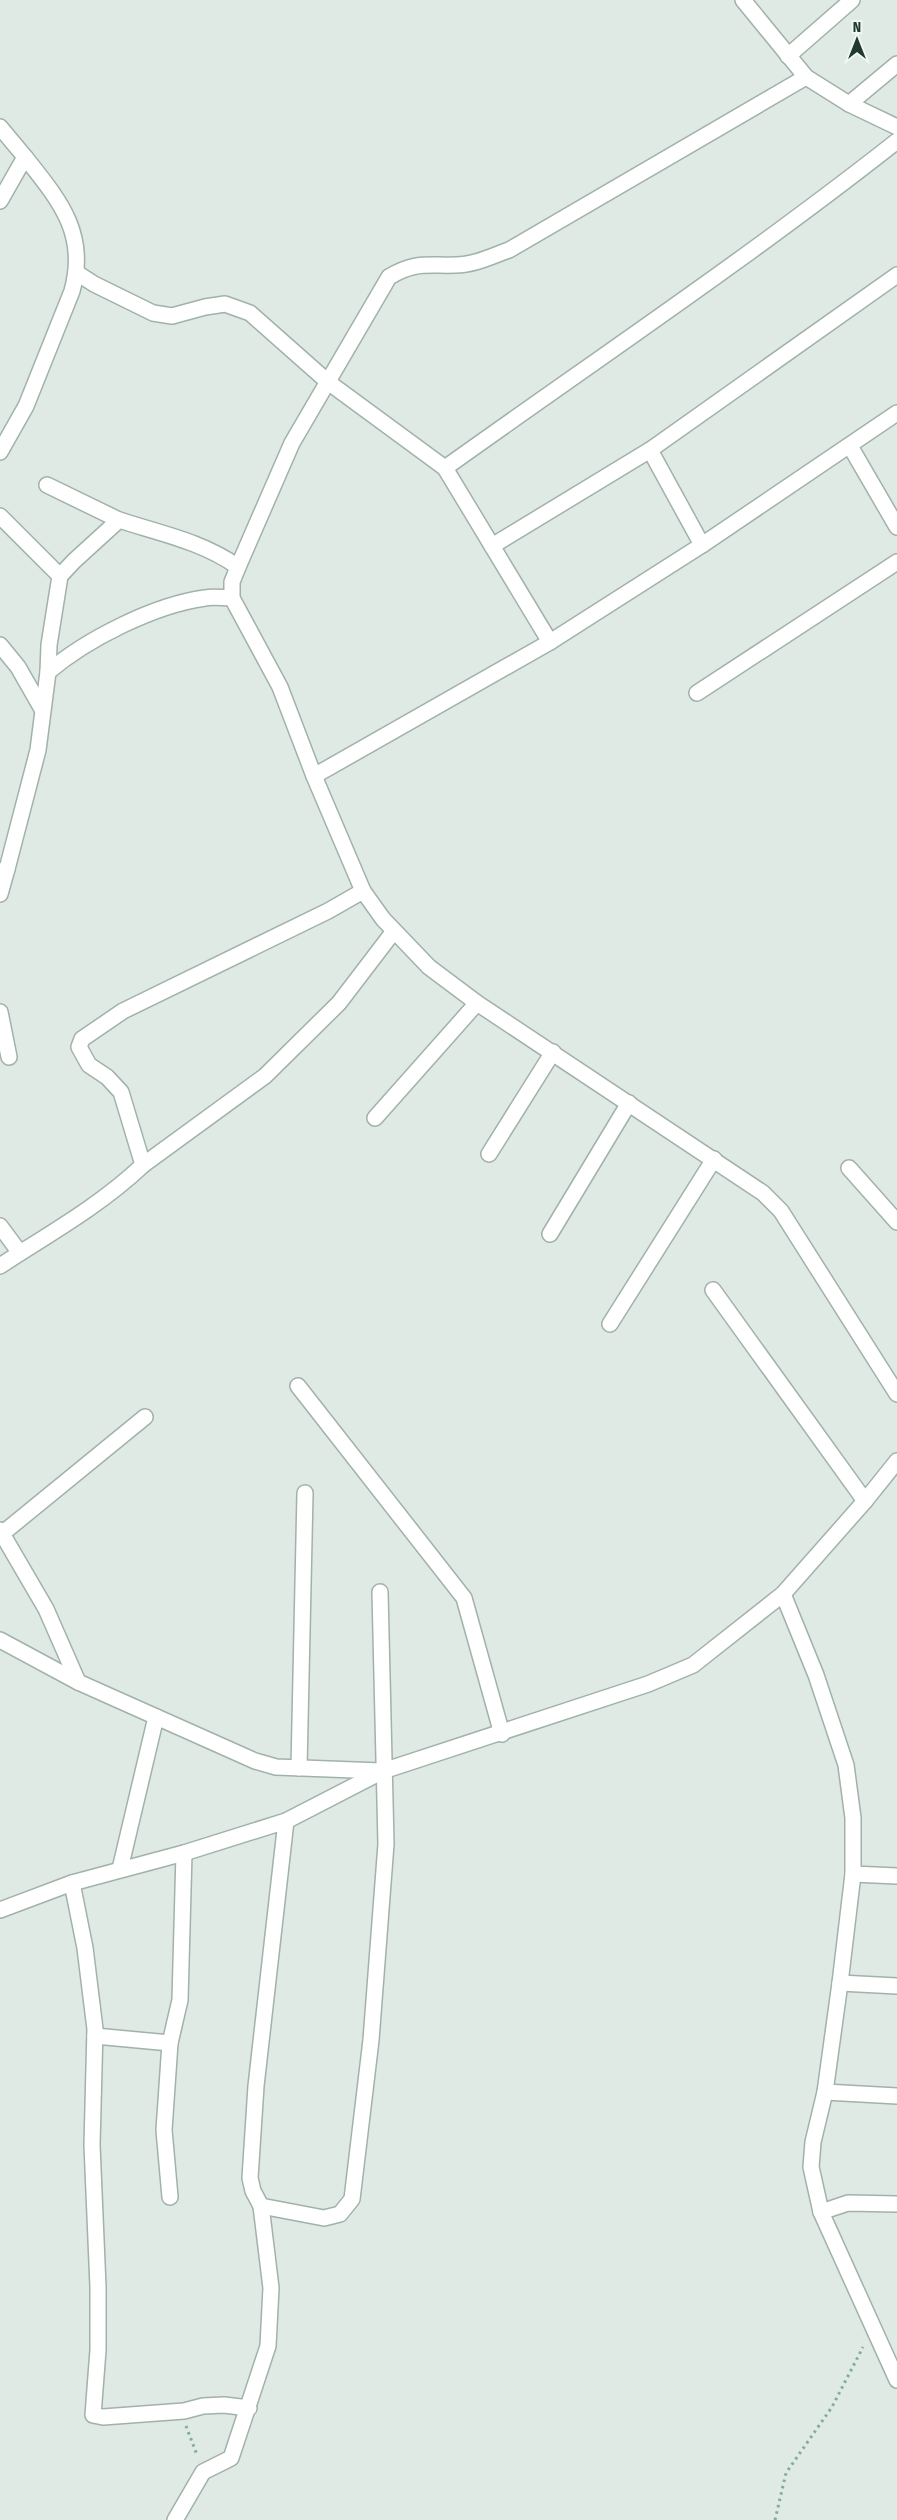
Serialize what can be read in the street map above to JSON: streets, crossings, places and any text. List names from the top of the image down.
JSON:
{
  "north": "top"
}
